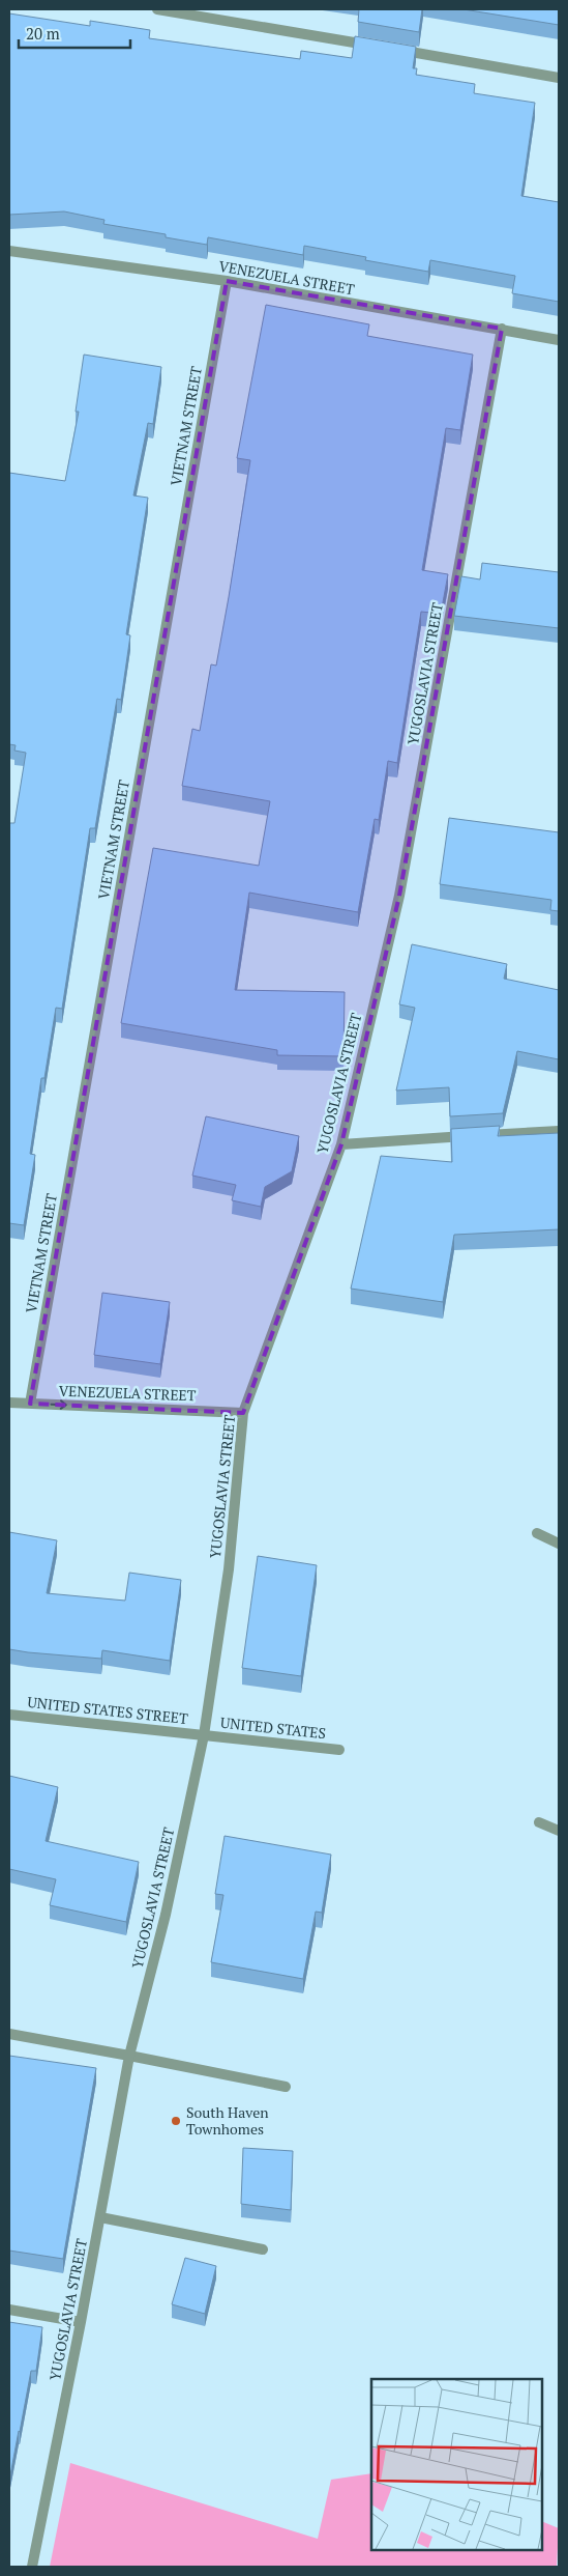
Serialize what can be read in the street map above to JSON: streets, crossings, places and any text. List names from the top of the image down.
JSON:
{
  "streets": {
    "street": [
      "VENEZUELA STREET",
      "VIETNAM STREET",
      "YUGOSLAVIA STREET",
      "UNITED STATES STREET",
      "UNITED STATES"
    ]
  },
  "crossings": [
    ["VENEZUELA STREET", "VIETNAM STREET"],
    ["VENEZUELA STREET", "YUGOSLAVIA STREET"],
    ["YUGOSLAVIA STREET", "UNITED STATES STREET"],
    ["YUGOSLAVIA STREET", "UNITED STATES"],
    ["UNITED STATES STREET", "UNITED STATES"]
  ],
  "places": ["South Haven Townhomes"],
  "scale_bar": "20 m"
}
